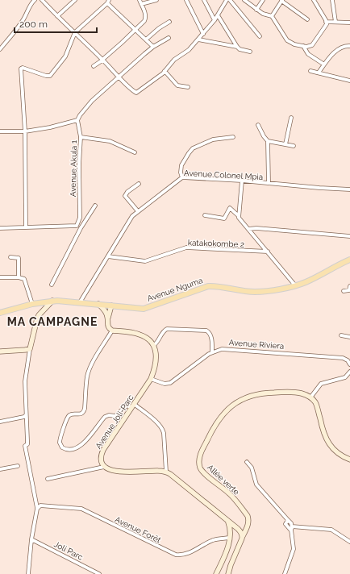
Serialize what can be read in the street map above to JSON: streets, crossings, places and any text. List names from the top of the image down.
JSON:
{
  "streets": {
    "main road": ["Avenue Nguma"],
    "street": [
      "Avenue Akula 1",
      "Avenue Colonel Mpia",
      "katakokombe 2",
      "Avenue Riviera",
      "Avenue Joli-Parc",
      "Allée verte",
      "Avenue Forêt",
      "Joli Parc"
    ]
  },
  "crossings": [
    ["Avenue Colonel Mpia", "katakokombe 2"],
    ["Avenue Colonel Mpia", "Avenue Nguma"],
    ["Avenue Riviera", "Avenue Joli-Parc"]
  ],
  "districts": ["MA CAMPAGNE"],
  "scale_bar": "200 m"
}
